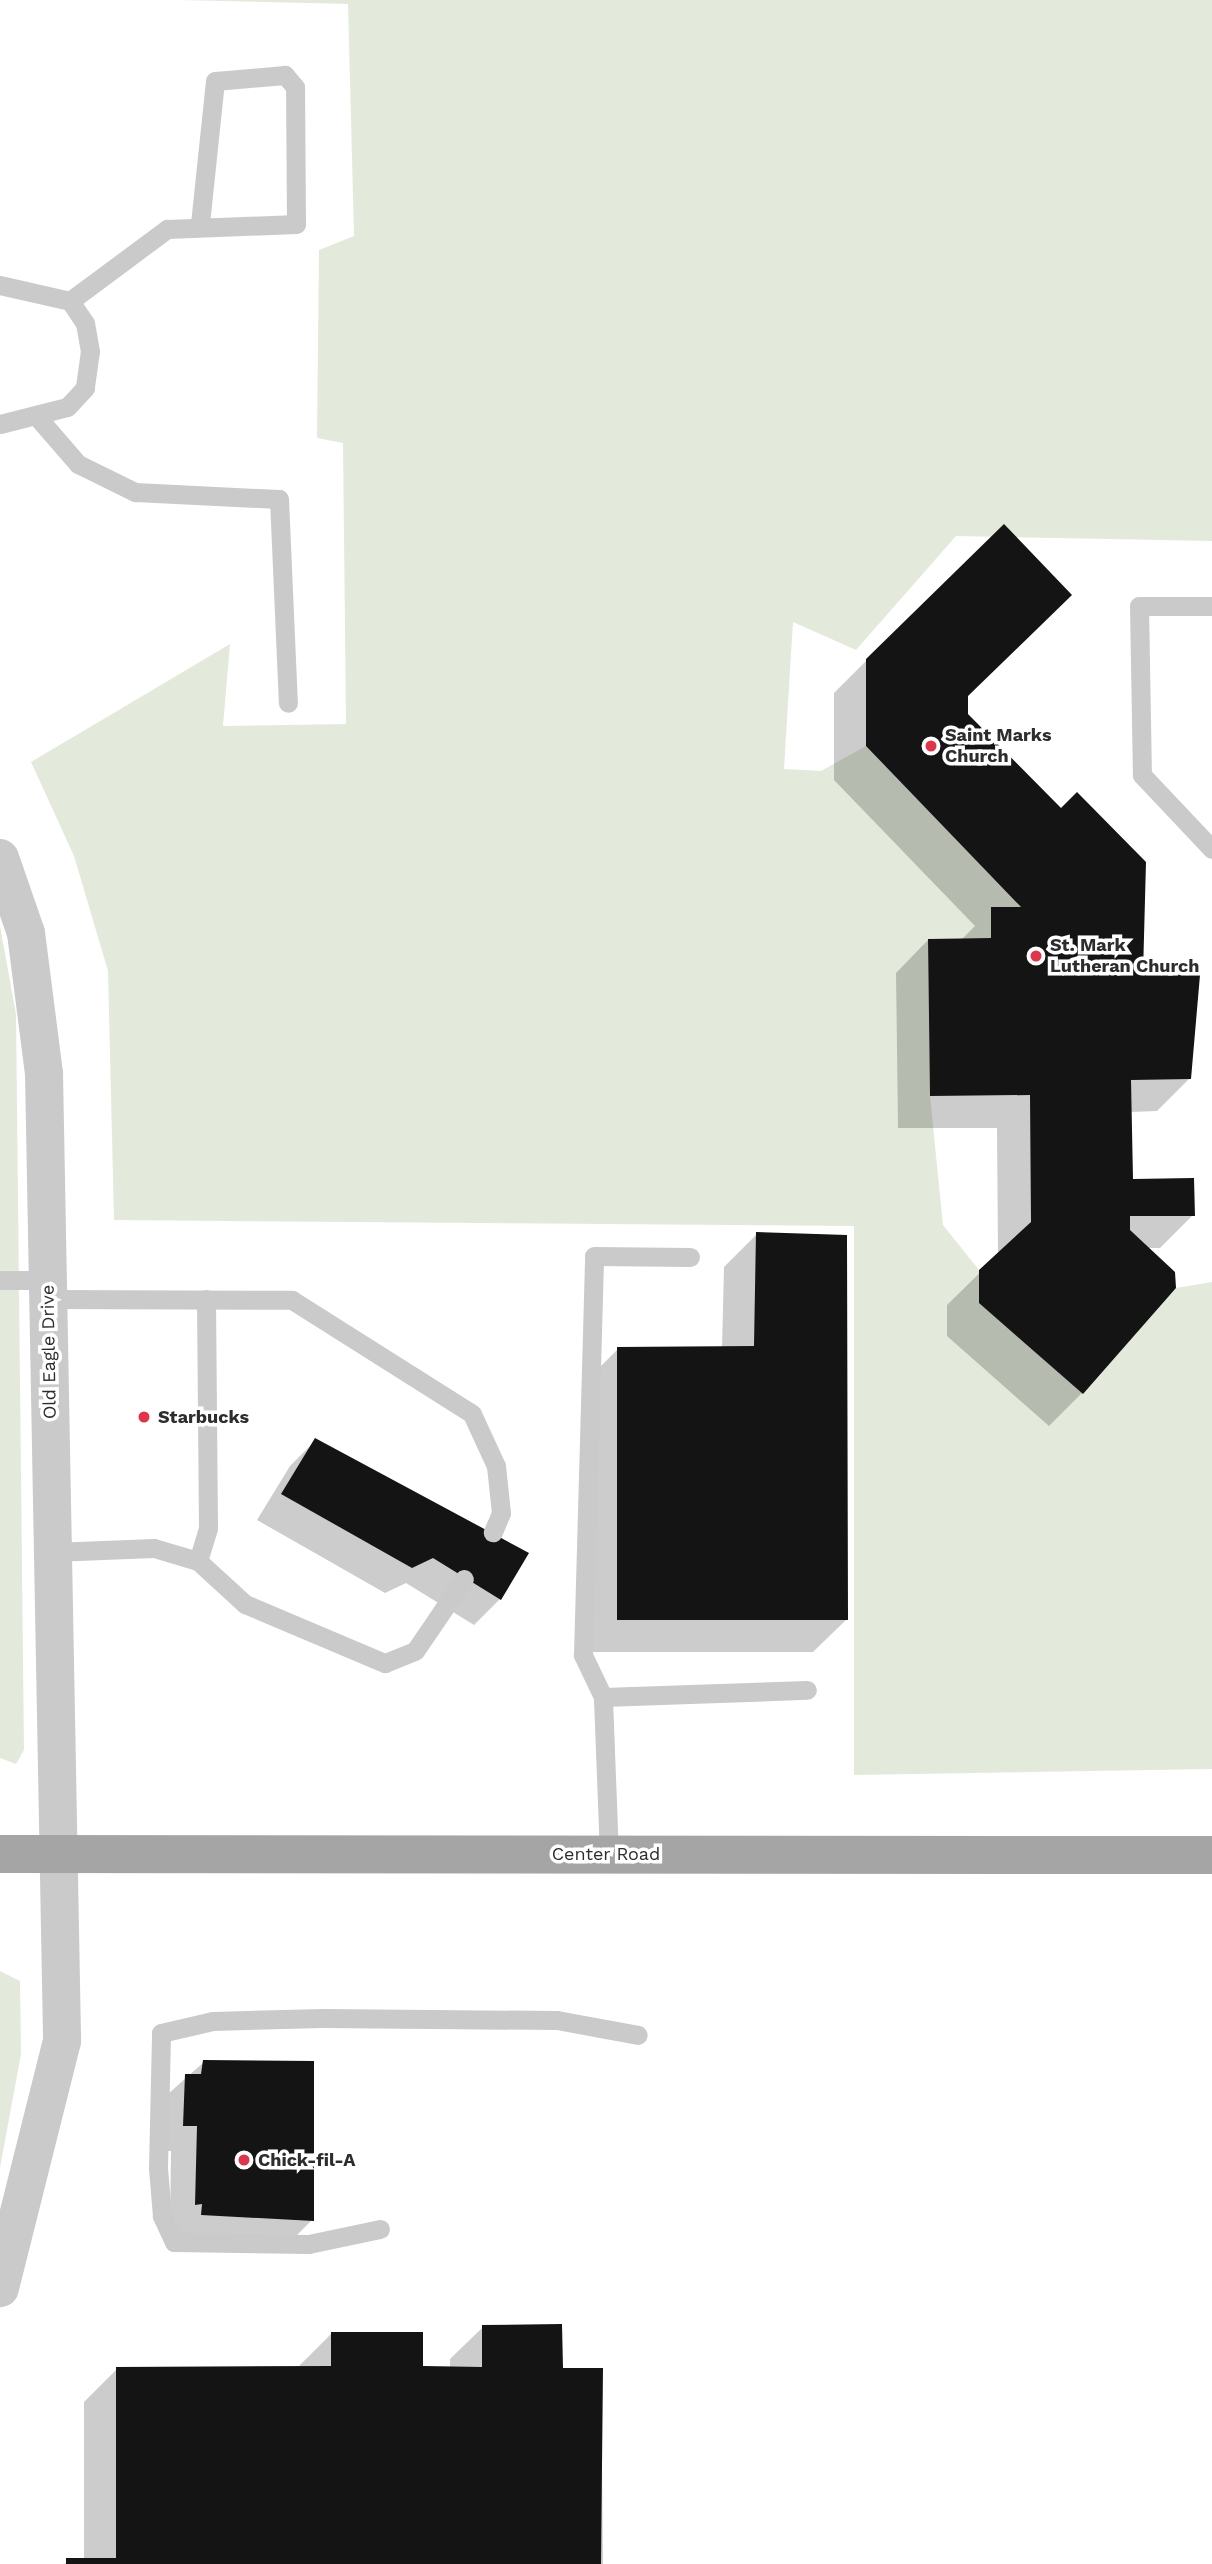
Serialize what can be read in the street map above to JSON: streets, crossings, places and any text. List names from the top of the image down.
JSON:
{
  "streets": {
    "main road": ["Center Road"],
    "street": ["Old Eagle Drive"]
  },
  "crossings": [
    ["Old Eagle Drive", "Center Road"]
  ],
  "places": [
    "Saint Marks Church",
    "St. Mark Lutheran Church",
    "Starbucks",
    "Chick-fil-A"
  ]
}
